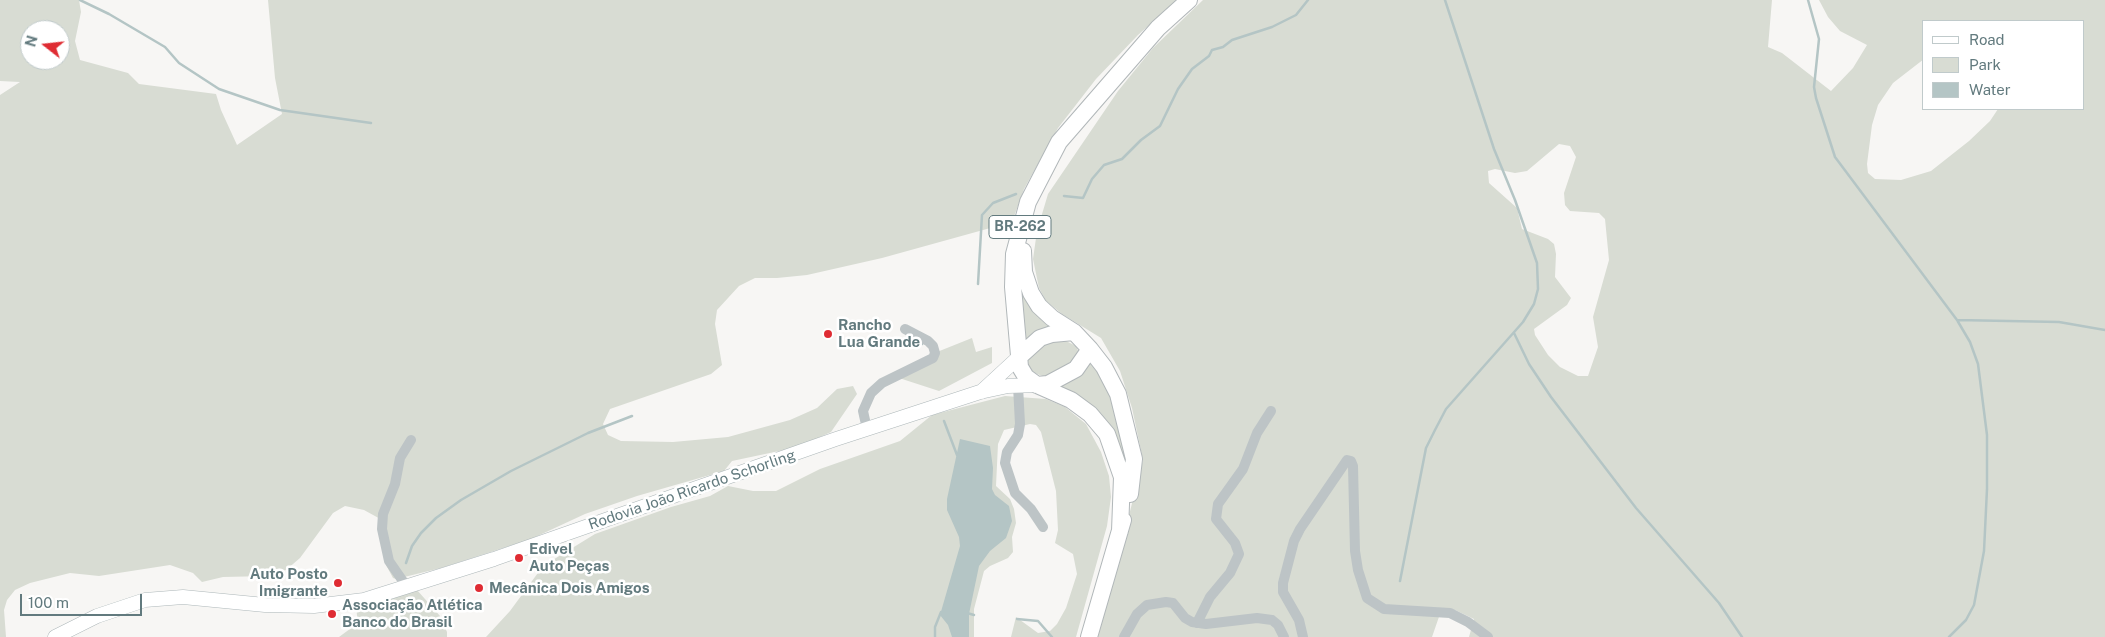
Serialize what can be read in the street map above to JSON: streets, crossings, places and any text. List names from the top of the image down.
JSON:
{
  "streets": {
    "highway": ["BR-262"],
    "main road": ["Rodovia João Ricardo Schorling"]
  },
  "crossings": [
    ["BR-262", "Rodovia João Ricardo Schorling"]
  ],
  "places": [
    "Rancho Lua Grande",
    "Edivel Auto Peças",
    "Auto Posto Imigrante",
    "Mecânica Dois Amigos",
    "Associação Atlética Banco do Brasil"
  ],
  "legend": ["Road", "Park", "Water"],
  "scale_bar": "100 m",
  "north": "left"
}
